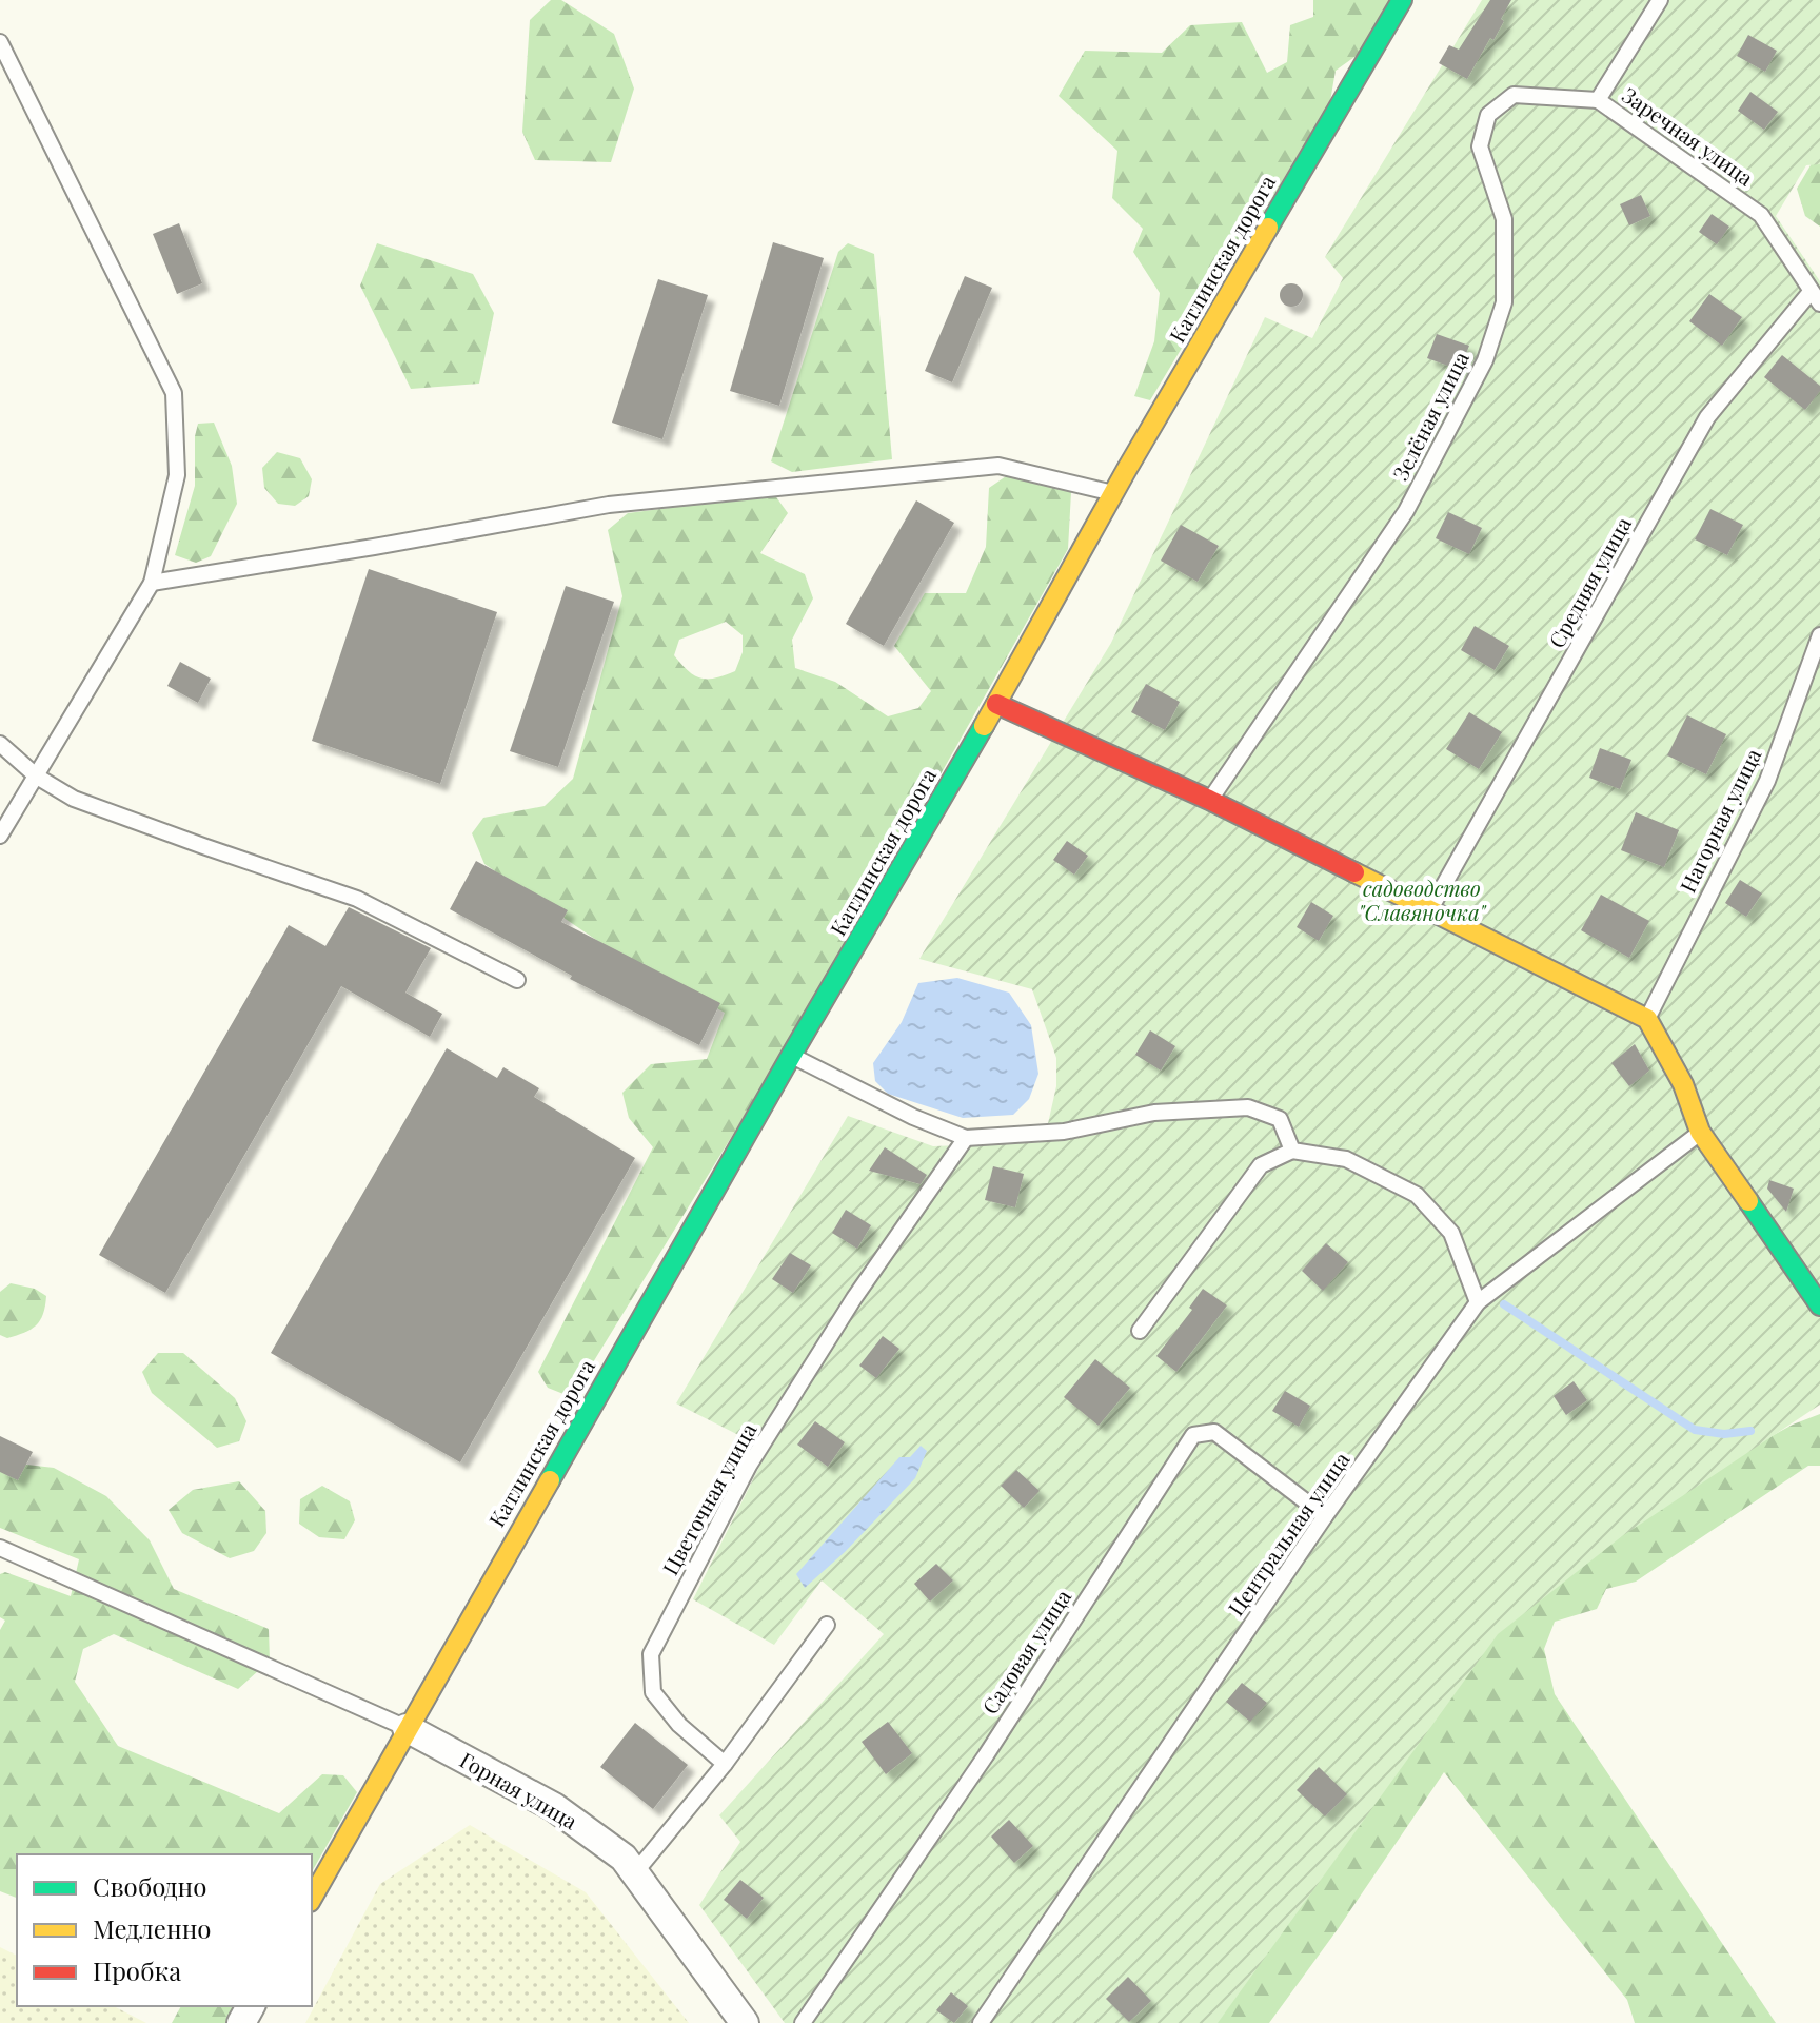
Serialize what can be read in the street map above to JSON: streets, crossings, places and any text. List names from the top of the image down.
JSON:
{
  "streets": {
    "street": ["Катлинская дорога", "Горная улица"],
    "lane": [
      "Заречная улица",
      "Зелёная улица",
      "Средняя улица",
      "Нагорная улица",
      "Цветочная улица",
      "Центральная улица",
      "Садовая улица"
    ]
  },
  "crossings": [
    ["Заречная улица", "Зелёная улица"],
    ["Заречная улица", "Средняя улица"],
    ["Катлинская дорога", "Горная улица"],
    ["Центральная улица", "Садовая улица"]
  ],
  "parks": ["садоводство \"Славяночка\""],
  "legend": ["Свободно", "Медленно", "Пробка"]
}
